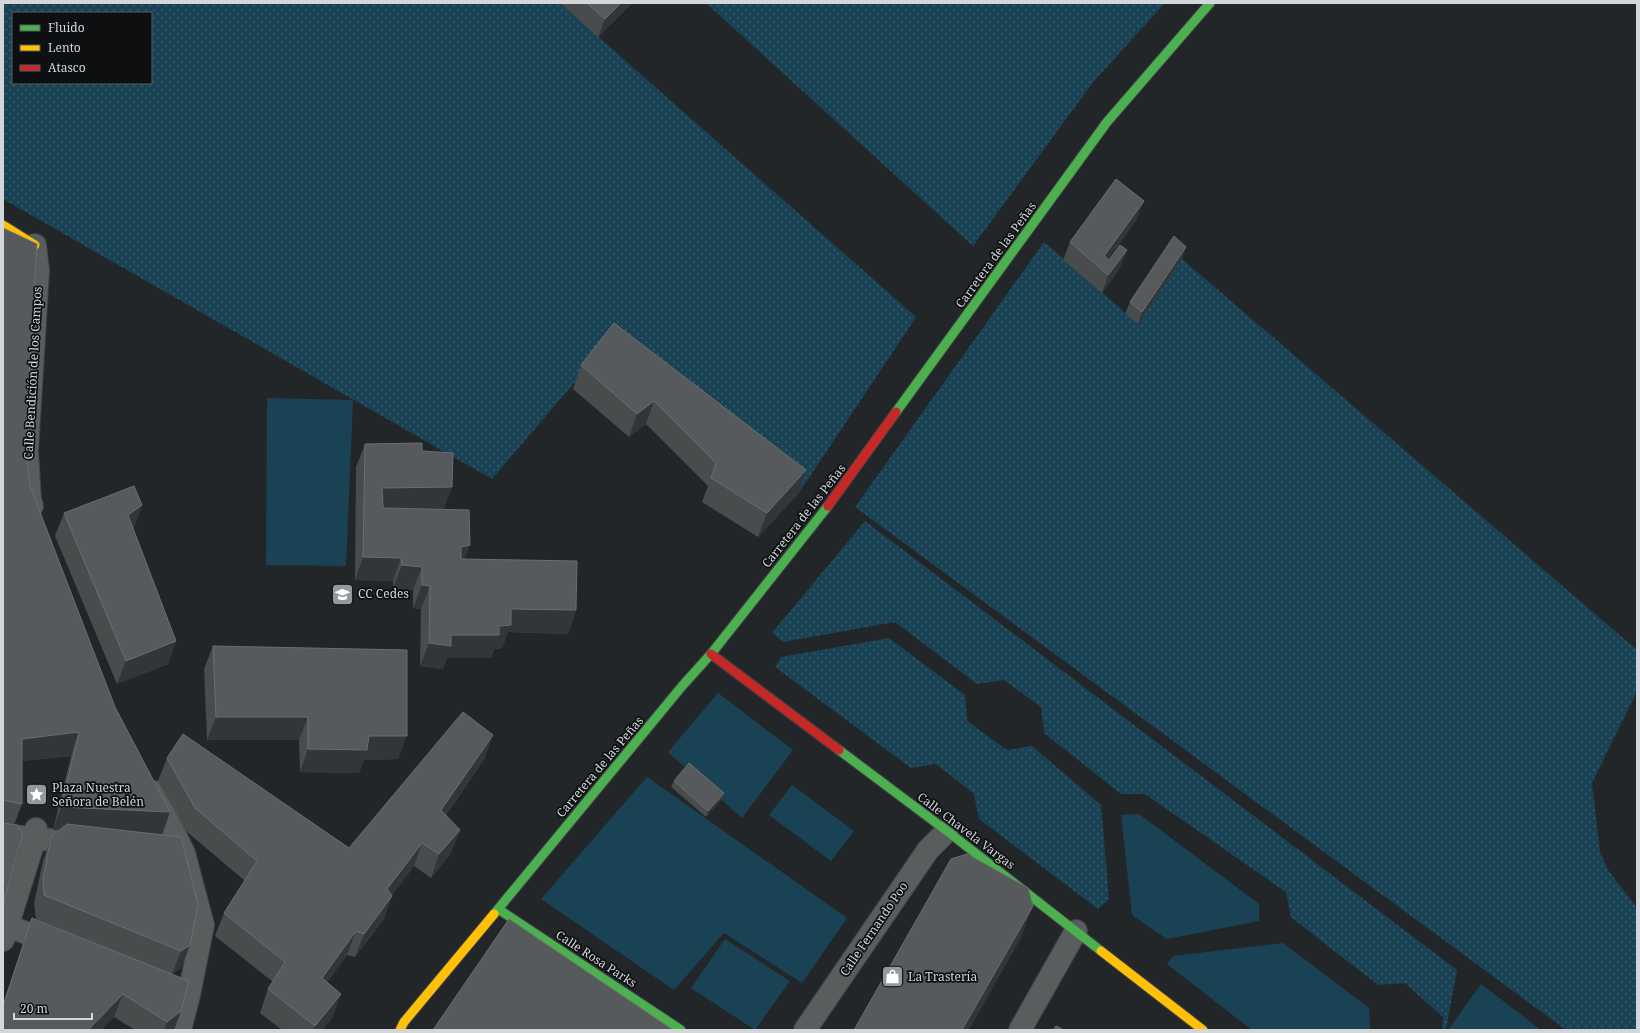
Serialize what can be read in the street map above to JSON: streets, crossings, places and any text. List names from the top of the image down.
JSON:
{
  "streets": {
    "main road": [
      "Carretera de las Peñas",
      "Calle Bendición de los Campos",
      "Calle Chavela Vargas",
      "Calle Rosa Parks"
    ],
    "street": ["Calle Fernando Poo"]
  },
  "crossings": [
    ["Carretera de las Peñas", "Calle Chavela Vargas"],
    ["Carretera de las Peñas", "Calle Rosa Parks"],
    ["Calle Chavela Vargas", "Calle Fernando Poo"]
  ],
  "places": {
    "school or university": ["CC Cedes"],
    "place": ["Plaza Nuestra Señora de Belén"],
    "shop": ["La Trastería"]
  },
  "legend": ["Fluido", "Lento", "Atasco"],
  "scale_bar": "20 m"
}
